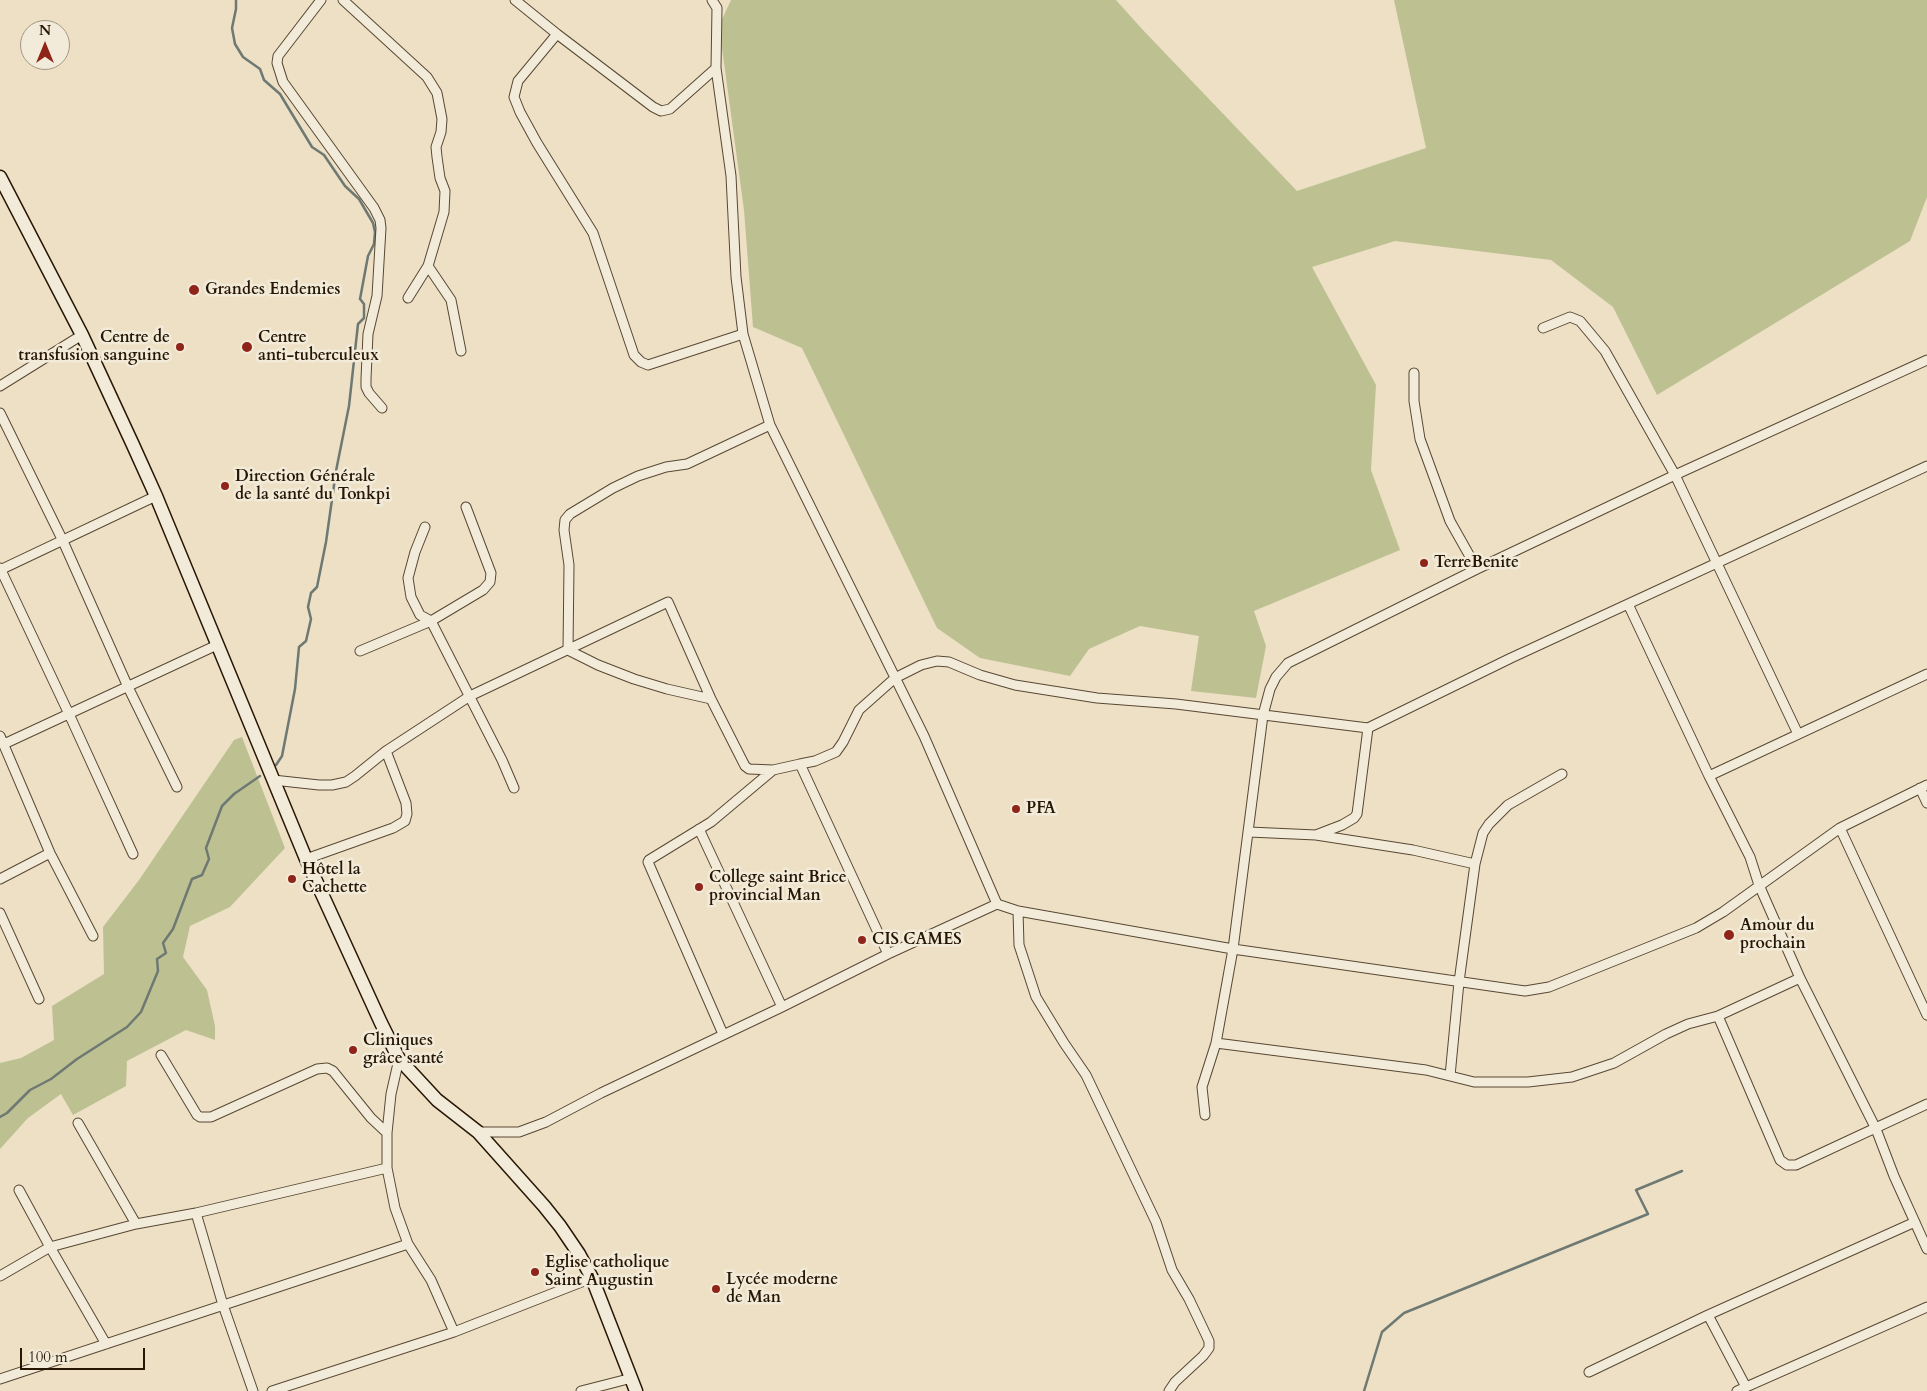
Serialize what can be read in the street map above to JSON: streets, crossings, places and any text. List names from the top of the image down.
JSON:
{
  "places": [
    "Grandes Endemies",
    "Centre de transfusion sanguine",
    "Centre anti-tuberculeux",
    "Direction Générale de la santé du Tonkpi",
    "TerreBenite",
    "PFA",
    "Hôtel la Cachette",
    "College saint Brice provincial Man",
    "Amour du prochain",
    "CIS CAMES",
    "Cliniques grâce santé",
    "Eglise catholique Saint Augustin",
    "Lycée moderne de Man"
  ],
  "scale_bar": "100 m",
  "north": "top"
}
